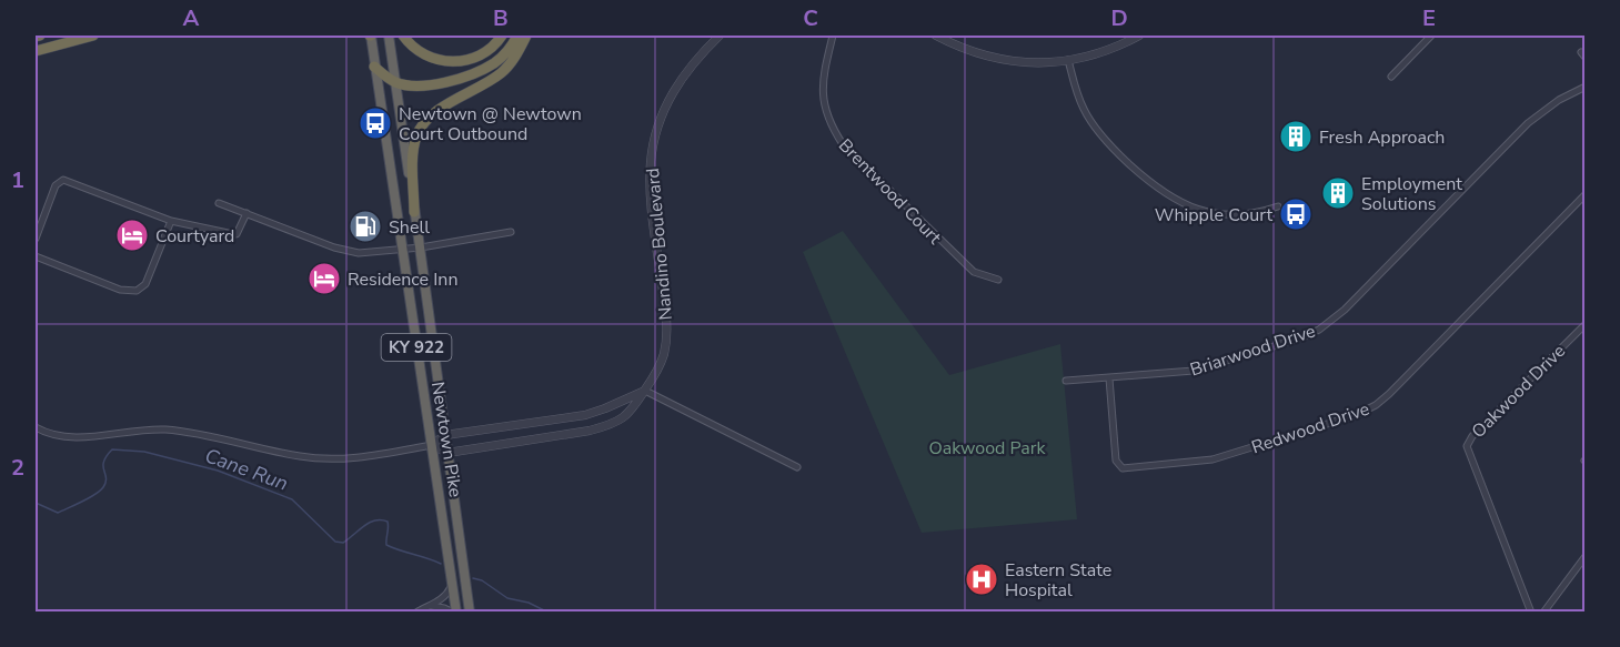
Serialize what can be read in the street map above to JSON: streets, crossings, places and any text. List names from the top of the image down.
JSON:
{
  "streets": {
    "highway": ["KY 922", "Newtown Pike"],
    "street": [
      "Brentwood Court",
      "Nandino Boulevard",
      "Briarwood Drive",
      "Oakwood Drive",
      "Redwood Drive"
    ]
  },
  "crossings": [
    ["Nandino Boulevard", "Newtown Pike"],
    ["Briarwood Drive", "Redwood Drive"]
  ],
  "water": ["Cane Run"],
  "parks": ["Oakwood Park"],
  "places": {
    "bus stop": ["Newtown @ Newtown Court Outbound", "Whipple Court"],
    "building": ["Fresh Approach", "Employment Solutions"],
    "fuel station": ["Shell"],
    "hotel": ["Courtyard", "Residence Inn"],
    "hospital": ["Eastern State Hospital"]
  },
  "grid": {
    "columns": [
      "A",
      "B",
      "C",
      "D",
      "E"
    ],
    "rows": ["1", "2"]
  }
}
